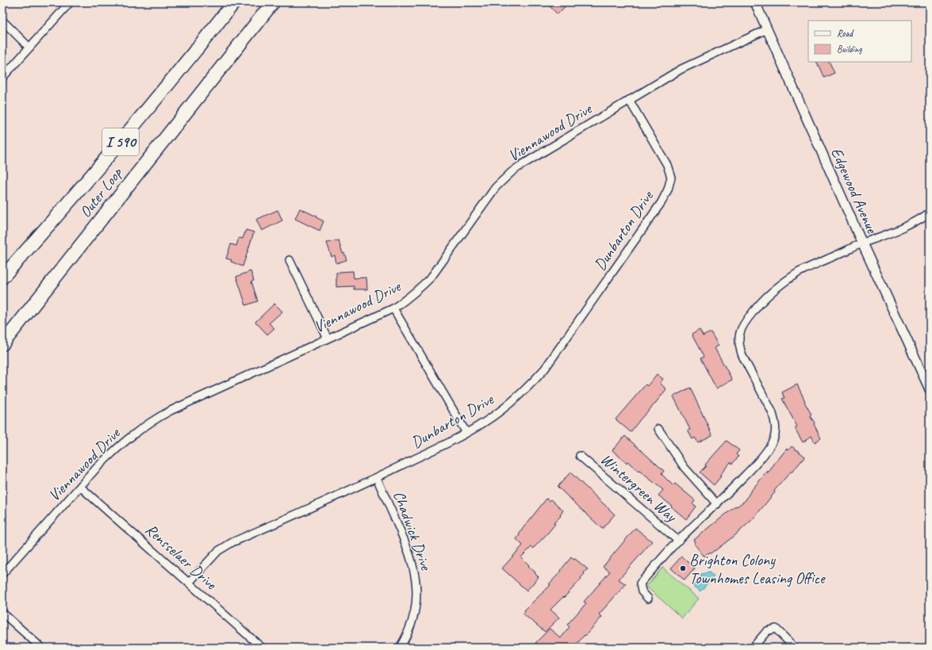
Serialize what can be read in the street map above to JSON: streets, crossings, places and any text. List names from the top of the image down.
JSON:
{
  "streets": {
    "highway": ["I 590", "Outer Loop"],
    "street": [
      "Viennawood Drive",
      "Edgewood Avenue",
      "Dunbarton Drive",
      "Wintergreen Way",
      "Chadwick Drive",
      "Rensselaer Drive"
    ]
  },
  "crossings": [
    ["Viennawood Drive", "Edgewood Avenue"],
    ["Viennawood Drive", "Dunbarton Drive"],
    ["Viennawood Drive", "Rensselaer Drive"],
    ["Edgewood Avenue", "Wintergreen Way"],
    ["Dunbarton Drive", "Chadwick Drive"],
    ["Dunbarton Drive", "Rensselaer Drive"]
  ],
  "places": ["Brighton Colony Townhomes Leasing Office"],
  "legend": ["Road", "Building"]
}
